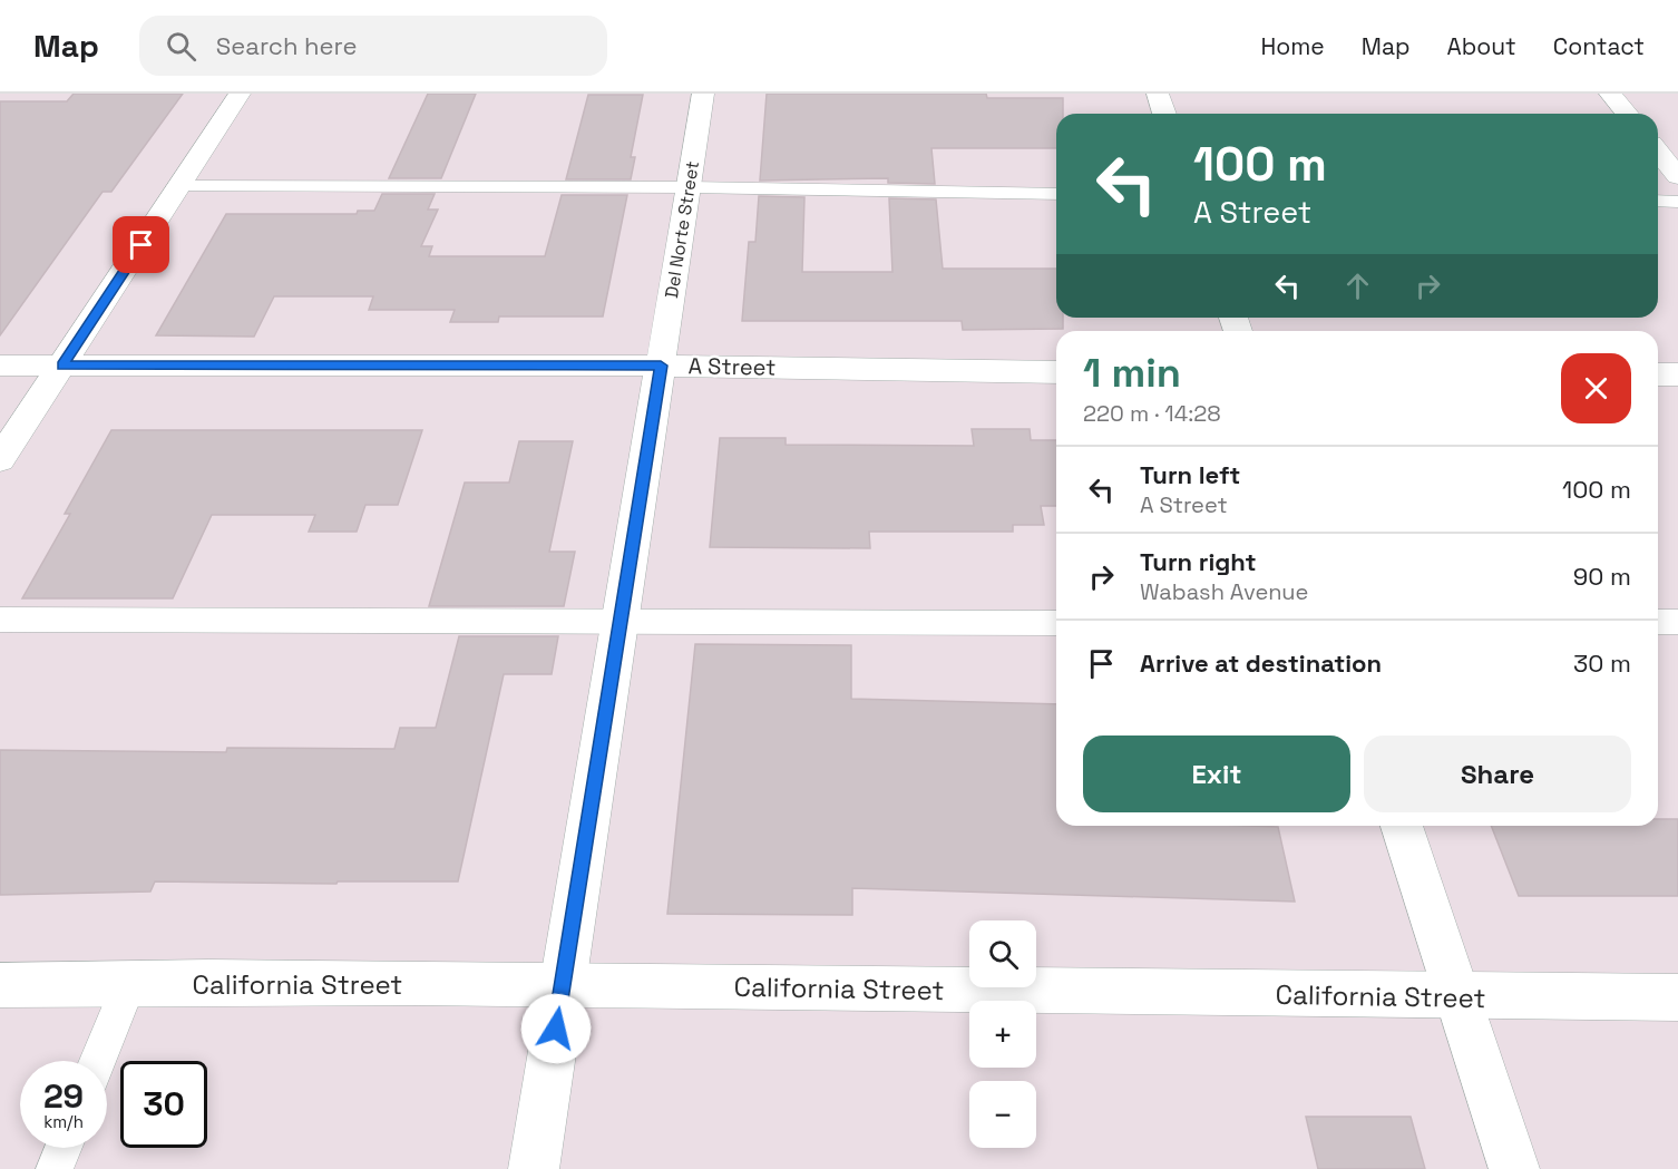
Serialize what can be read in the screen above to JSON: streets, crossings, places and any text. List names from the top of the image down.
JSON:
{
  "streets": {
    "street": ["Del Norte Street", "A Street", "California Street"]
  },
  "crossings": [
    ["Del Norte Street", "A Street"],
    ["Del Norte Street", "California Street"]
  ],
  "page": {
    "header": "Map",
    "search": "Search here",
    "nav": [
      "Home",
      "Map",
      "About",
      "Contact"
    ],
    "turn": ["100 m", "A Street"],
    "heading": ["1 min", "220 m · 14:28"],
    "list": [
      {
        "name": "Turn left",
        "note": "A Street",
        "value": "100 m"
      },
      {
        "name": "Turn right",
        "note": "Wabash Avenue",
        "value": "90 m"
      },
      {
        "name": "Arrive at destination",
        "value": "30 m"
      }
    ],
    "buttons": ["Exit", "Share"],
    "map_buttons": ["+", "−"],
    "speed": "29 km/h",
    "limit": "30"
  }
}
